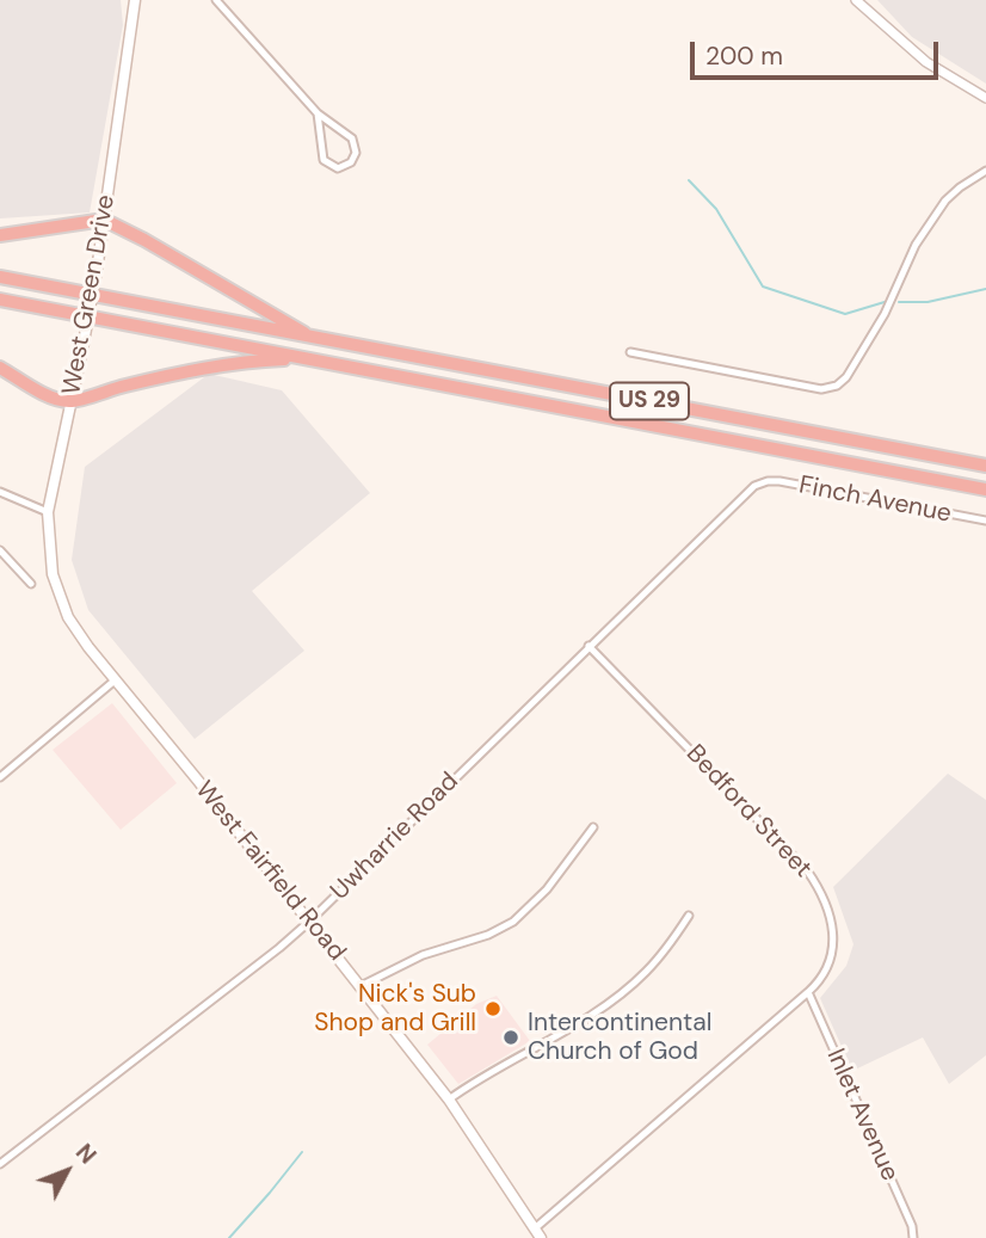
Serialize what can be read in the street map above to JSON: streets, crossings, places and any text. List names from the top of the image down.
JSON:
{
  "streets": {
    "highway": ["US 29"],
    "main road": ["West Green Drive", "West Fairfield Road"],
    "street": [
      "Finch Avenue",
      "Bedford Street",
      "Uwharrie Road",
      "Inlet Avenue"
    ]
  },
  "crossings": [
    ["West Green Drive", "West Fairfield Road"],
    ["Finch Avenue", "Uwharrie Road"],
    ["Bedford Street", "Uwharrie Road"],
    ["Bedford Street", "West Fairfield Road"],
    ["Bedford Street", "Inlet Avenue"],
    ["Uwharrie Road", "West Fairfield Road"]
  ],
  "places": ["Nick's Sub Shop and Grill", "Intercontinental Church of God"],
  "scale_bar": "200 m",
  "north": "top right"
}
